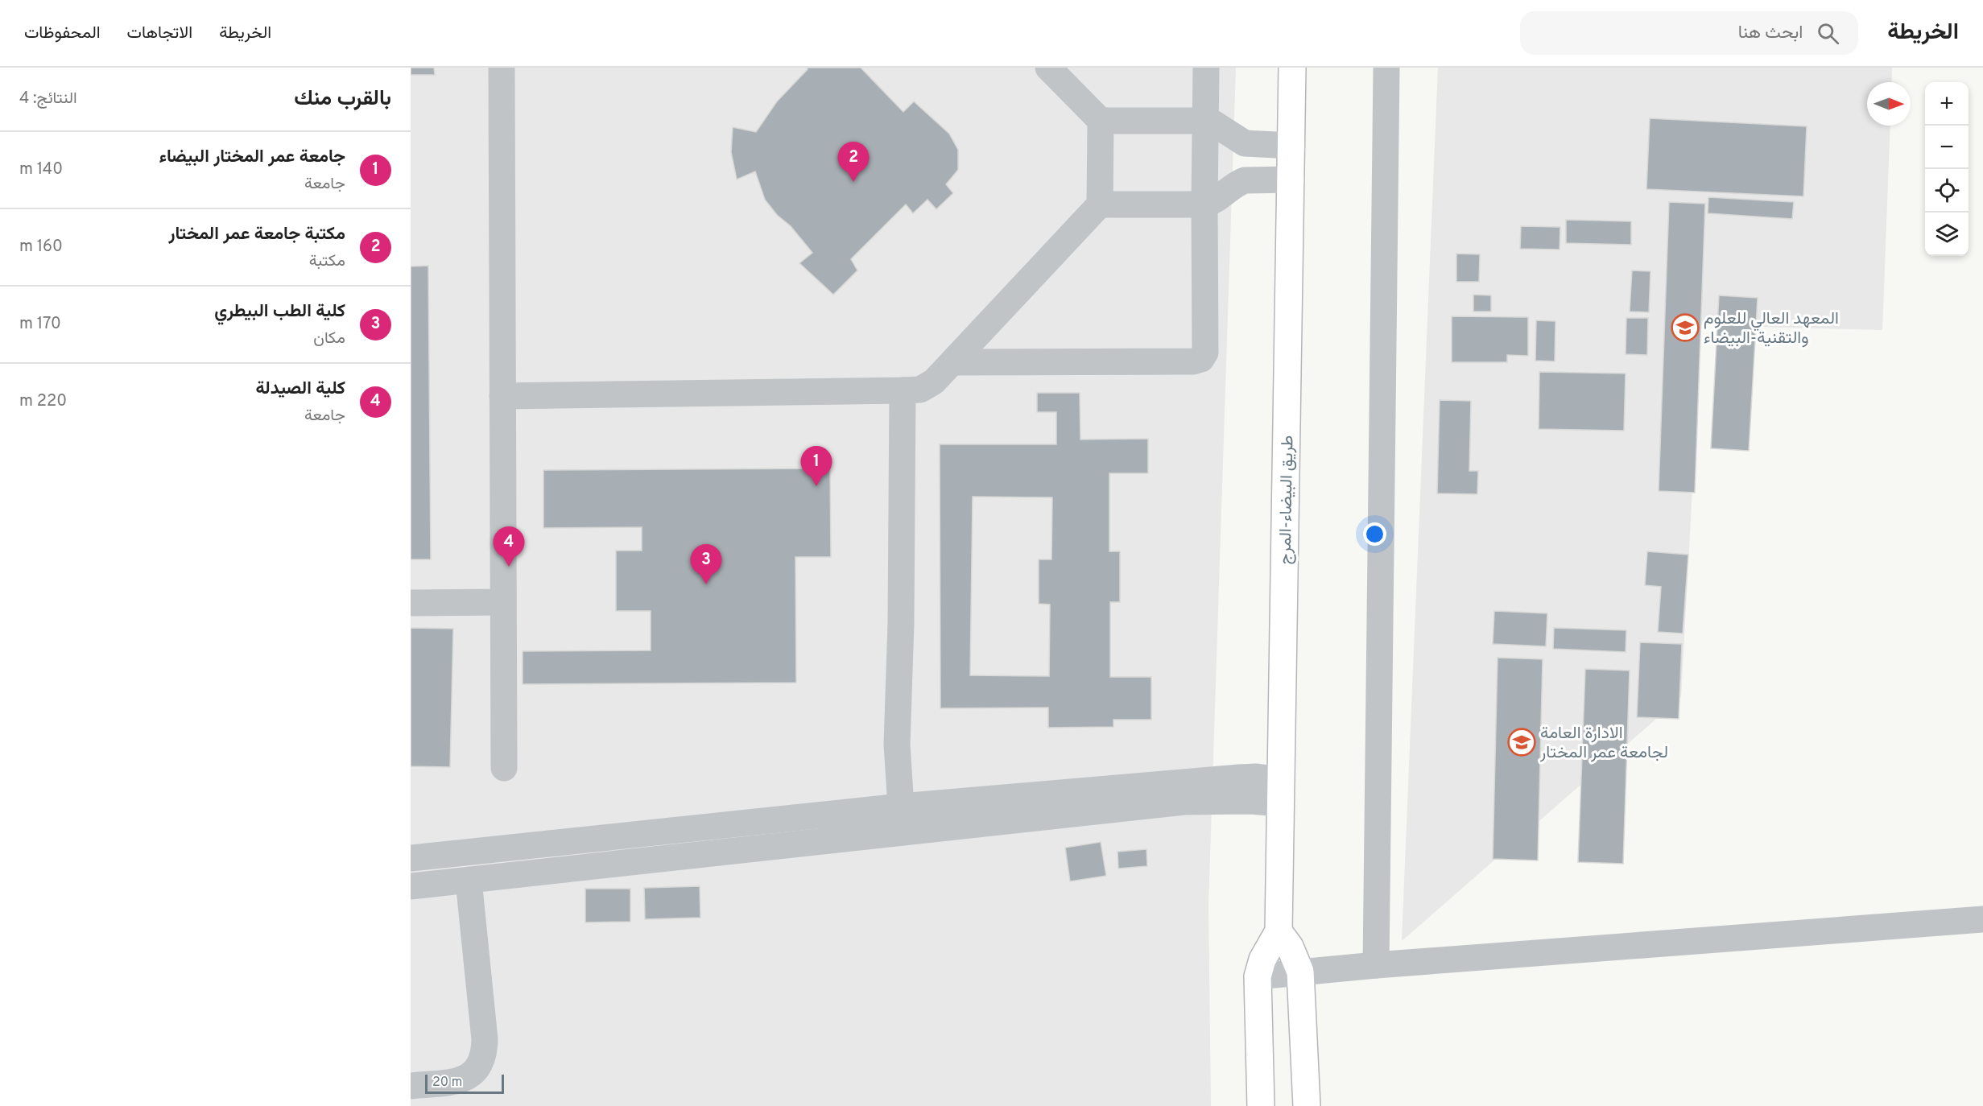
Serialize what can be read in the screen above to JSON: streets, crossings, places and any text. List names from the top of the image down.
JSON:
{
  "streets": {
    "highway": ["طريق البيضاء-المرج"]
  },
  "places": {
    "school or university": ["المعهد العالي للعلوم والتقنية-البيضاء", "الادارة العامة لجامعة عمر المختار"]
  },
  "scale_bar": "20 m",
  "north": "right",
  "page": {
    "header": "الخريطة",
    "search": "ابحث هنا",
    "nav": ["الخريطة", "الاتجاهات", "المحفوظات"],
    "heading": ["بالقرب منك", "النتائج: 4"],
    "map_buttons": ["+", "−"],
    "list": [
      {
        "mark": "1",
        "name": "جامعة عمر المختار البيضاء",
        "note": "جامعة",
        "value": "140 m"
      },
      {
        "mark": "2",
        "name": "مكتبة جامعة عمر المختار",
        "note": "مكتبة",
        "value": "160 m"
      },
      {
        "mark": "3",
        "name": "كلية الطب البيطري",
        "note": "مكان",
        "value": "170 m"
      },
      {
        "mark": "4",
        "name": "كلية الصيدلة",
        "note": "جامعة",
        "value": "220 m"
      }
    ],
    "pins": [
      "2",
      "1",
      "4",
      "3"
    ],
    "scale": "20 m"
  }
}
